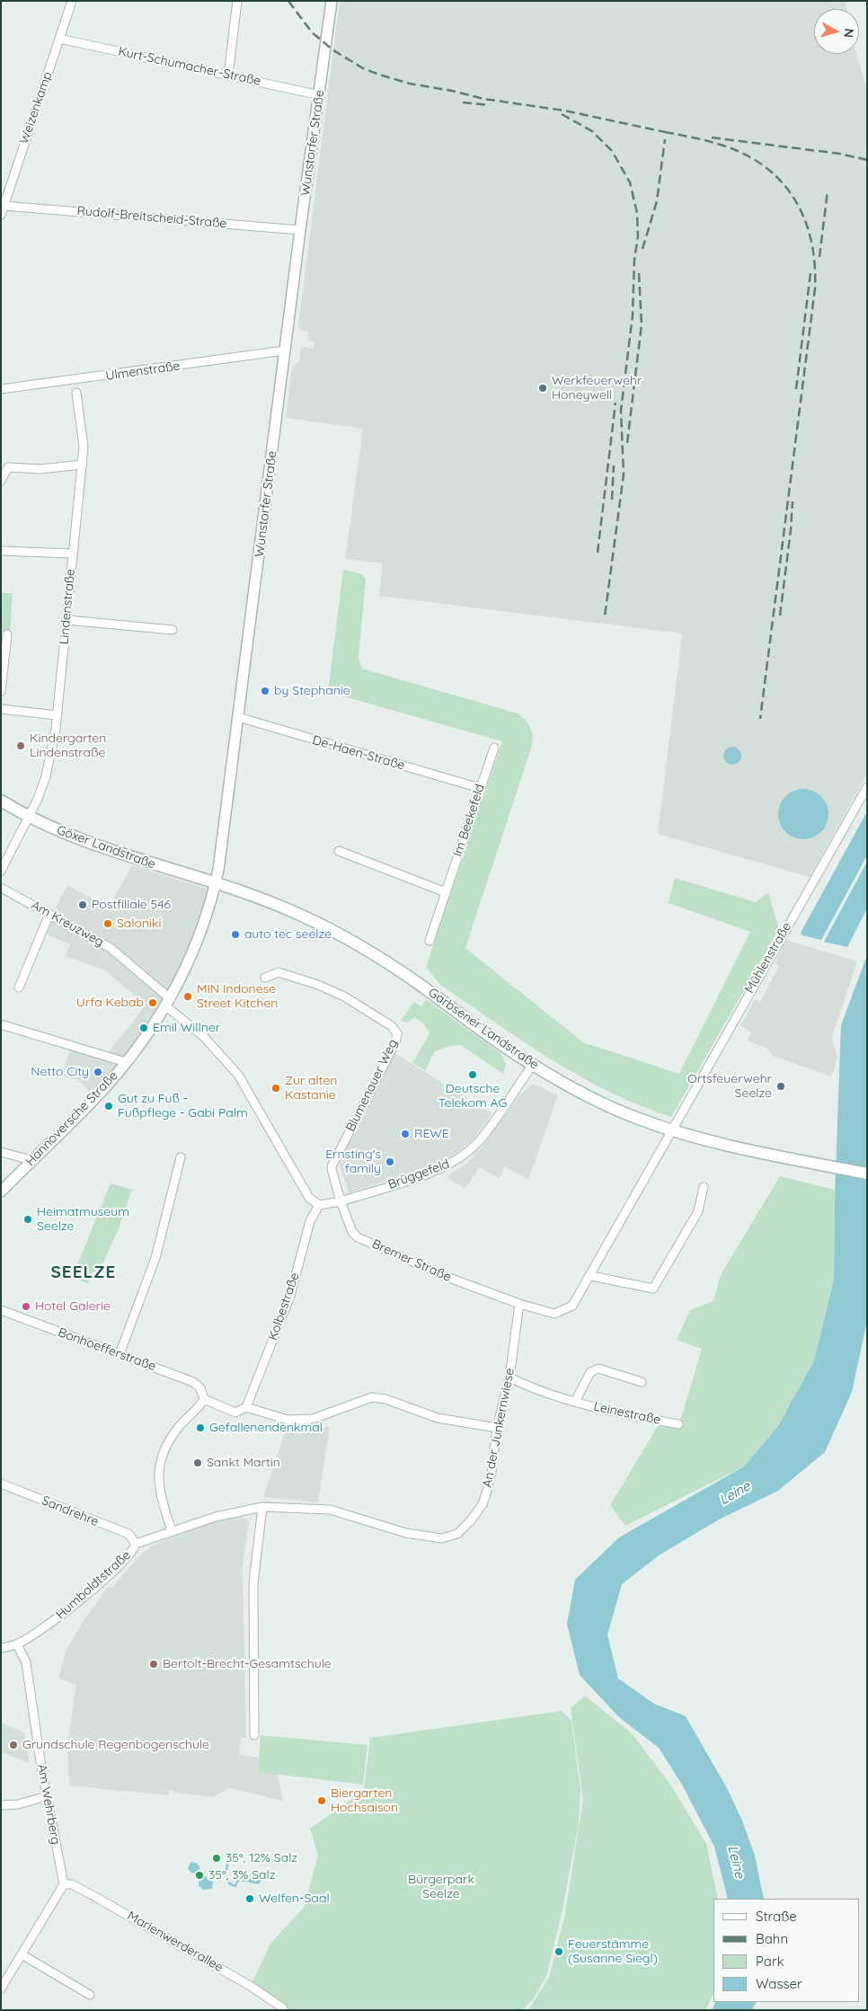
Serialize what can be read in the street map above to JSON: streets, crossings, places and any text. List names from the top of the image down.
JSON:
{
  "streets": {
    "main road": ["Göxer Landstraße", "Garbsener Landstraße"],
    "street": [
      "Kurt-Schumacher-Straße",
      "Weizenkamp",
      "Wunstorfer Straße",
      "Rudolf-Breitscheid-Straße",
      "Ulmenstraße",
      "Lindenstraße",
      "De-Haen-Straße",
      "Im Beekefeld",
      "Am Kreuzweg",
      "Mühlenstraße",
      "Blumenauer Weg",
      "Hannoversche Straße",
      "Brüggefeld",
      "Bremer Straße",
      "Kolbestraße",
      "Bonhoefferstraße",
      "Leinestraße",
      "An der Junkernwiese",
      "Sandrehre",
      "Humboldtstraße",
      "Am Wehrberg",
      "Marienwerderallee"
    ]
  },
  "crossings": [
    ["Kurt-Schumacher-Straße", "Weizenkamp"],
    ["Kurt-Schumacher-Straße", "Wunstorfer Straße"],
    ["Weizenkamp", "Rudolf-Breitscheid-Straße"],
    ["Wunstorfer Straße", "Rudolf-Breitscheid-Straße"],
    ["Wunstorfer Straße", "Ulmenstraße"],
    ["Wunstorfer Straße", "De-Haen-Straße"],
    ["Wunstorfer Straße", "Göxer Landstraße"],
    ["Wunstorfer Straße", "Am Kreuzweg"],
    ["Wunstorfer Straße", "Garbsener Landstraße"],
    ["Wunstorfer Straße", "Hannoversche Straße"],
    ["Lindenstraße", "Göxer Landstraße"],
    ["De-Haen-Straße", "Im Beekefeld"],
    ["Göxer Landstraße", "Garbsener Landstraße"],
    ["Am Kreuzweg", "Hannoversche Straße"],
    ["Mühlenstraße", "Garbsener Landstraße"],
    ["Mühlenstraße", "Bremer Straße"],
    ["Garbsener Landstraße", "Brüggefeld"],
    ["Garbsener Landstraße", "Bremer Straße"],
    ["Blumenauer Weg", "Brüggefeld"],
    ["Blumenauer Weg", "Bremer Straße"],
    ["Brüggefeld", "Bremer Straße"],
    ["Bremer Straße", "An der Junkernwiese"],
    ["Leinestraße", "An der Junkernwiese"],
    ["An der Junkernwiese", "Sandrehre"],
    ["An der Junkernwiese", "Humboldtstraße"],
    ["Sandrehre", "Humboldtstraße"],
    ["Humboldtstraße", "Am Wehrberg"],
    ["Am Wehrberg", "Marienwerderallee"]
  ],
  "districts": ["SEELZE"],
  "water": ["Leine"],
  "parks": ["Bürgerpark Seelze"],
  "places": [
    "Werkfeuerwehr Honeywell",
    "by Stephanie",
    "Kindergarten Lindenstraße",
    "Postfiliale 546",
    "Saloniki",
    "auto tec seelze",
    "MIN Indonese Street Kitchen",
    "Urfa Kebab",
    "Emil Willner",
    "Netto City",
    "Deutsche Telekom AG",
    "Ortsfeuerwehr Seelze",
    "Zur alten Kastanie",
    "Gut zu Fuß - Fußpflege - Gabi Palm",
    "REWE",
    "Ernsting's family",
    "Heimatmuseum Seelze",
    "Hotel Galerie",
    "Gefallenendenkmal",
    "Sankt Martin",
    "Bertolt-Brecht-Gesamtschule",
    "Grundschule Regenbogenschule",
    "Biergarten Hochsaison",
    "35°, 12% Salz",
    "35°, 3% Salz",
    "Welfen-Saal",
    "Feuerstämme (Susanne Siegl)"
  ],
  "legend": [
    "Straße",
    "Bahn",
    "Park",
    "Wasser"
  ],
  "north": "right"
}
